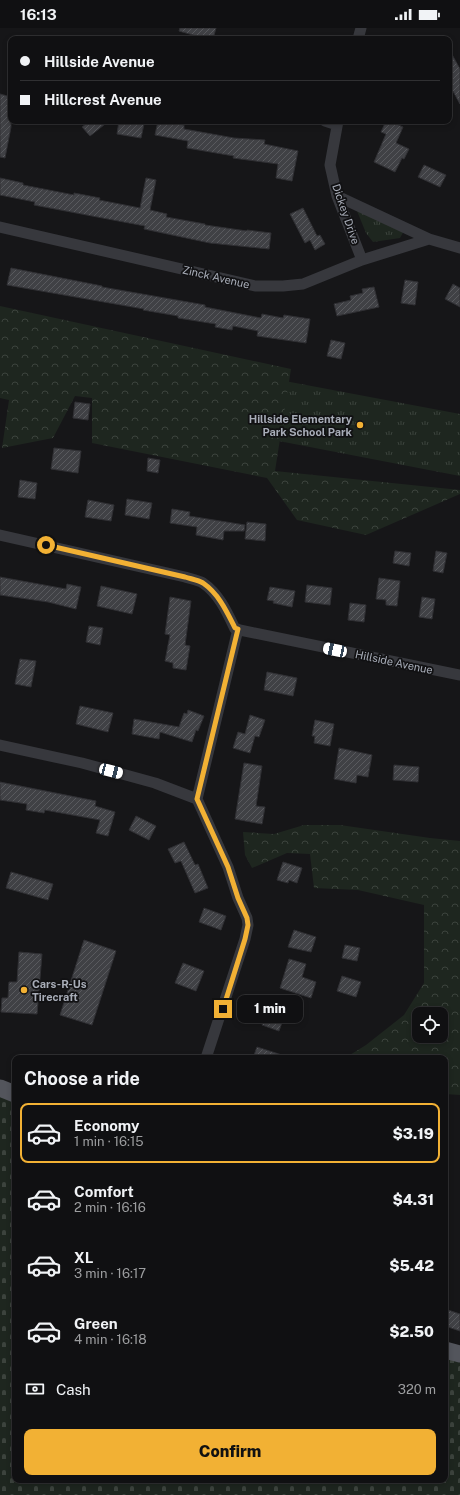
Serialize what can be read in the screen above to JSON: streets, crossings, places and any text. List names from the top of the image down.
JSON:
{
  "streets": {
    "street": ["Dickey Drive", "Zinck Avenue", "Hillside Avenue"]
  },
  "crossings": [
    ["Dickey Drive", "Zinck Avenue"]
  ],
  "places": ["Hillside Elementary Park School Park", "Cars-R-Us Tirecraft"],
  "page": {
    "status": "16:13",
    "banner": ["Hillside Avenue", "Hillcrest Avenue"],
    "bubble": "1 min",
    "heading": "Choose a ride",
    "list": [
      {
        "name": "Economy",
        "note": "1 min · 16:15",
        "value": "$3.19"
      },
      {
        "name": "Comfort",
        "note": "2 min · 16:16",
        "value": "$4.31"
      },
      {
        "name": "XL",
        "note": "3 min · 16:17",
        "value": "$5.42"
      },
      {
        "name": "Green",
        "note": "4 min · 16:18",
        "value": "$2.50"
      }
    ],
    "pay": ["Cash", "320 m"],
    "buttons": "Confirm"
  }
}
